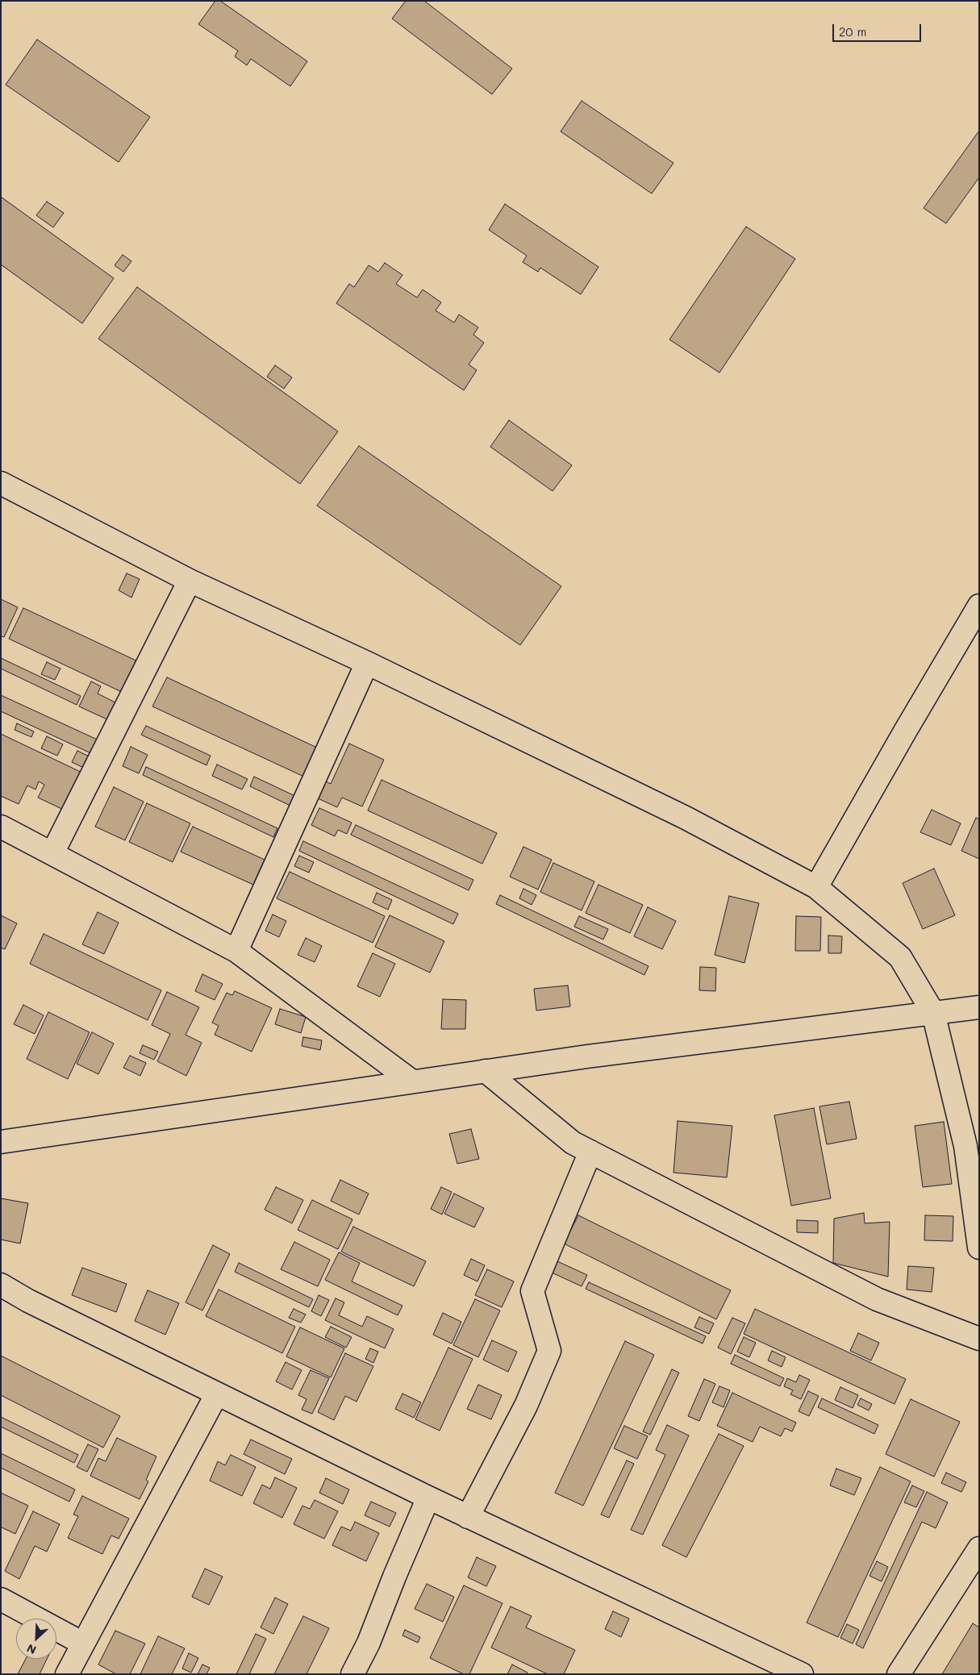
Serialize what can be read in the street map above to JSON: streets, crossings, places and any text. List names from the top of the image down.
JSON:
{
  "scale_bar": "20 m",
  "north": "bottom left"
}
